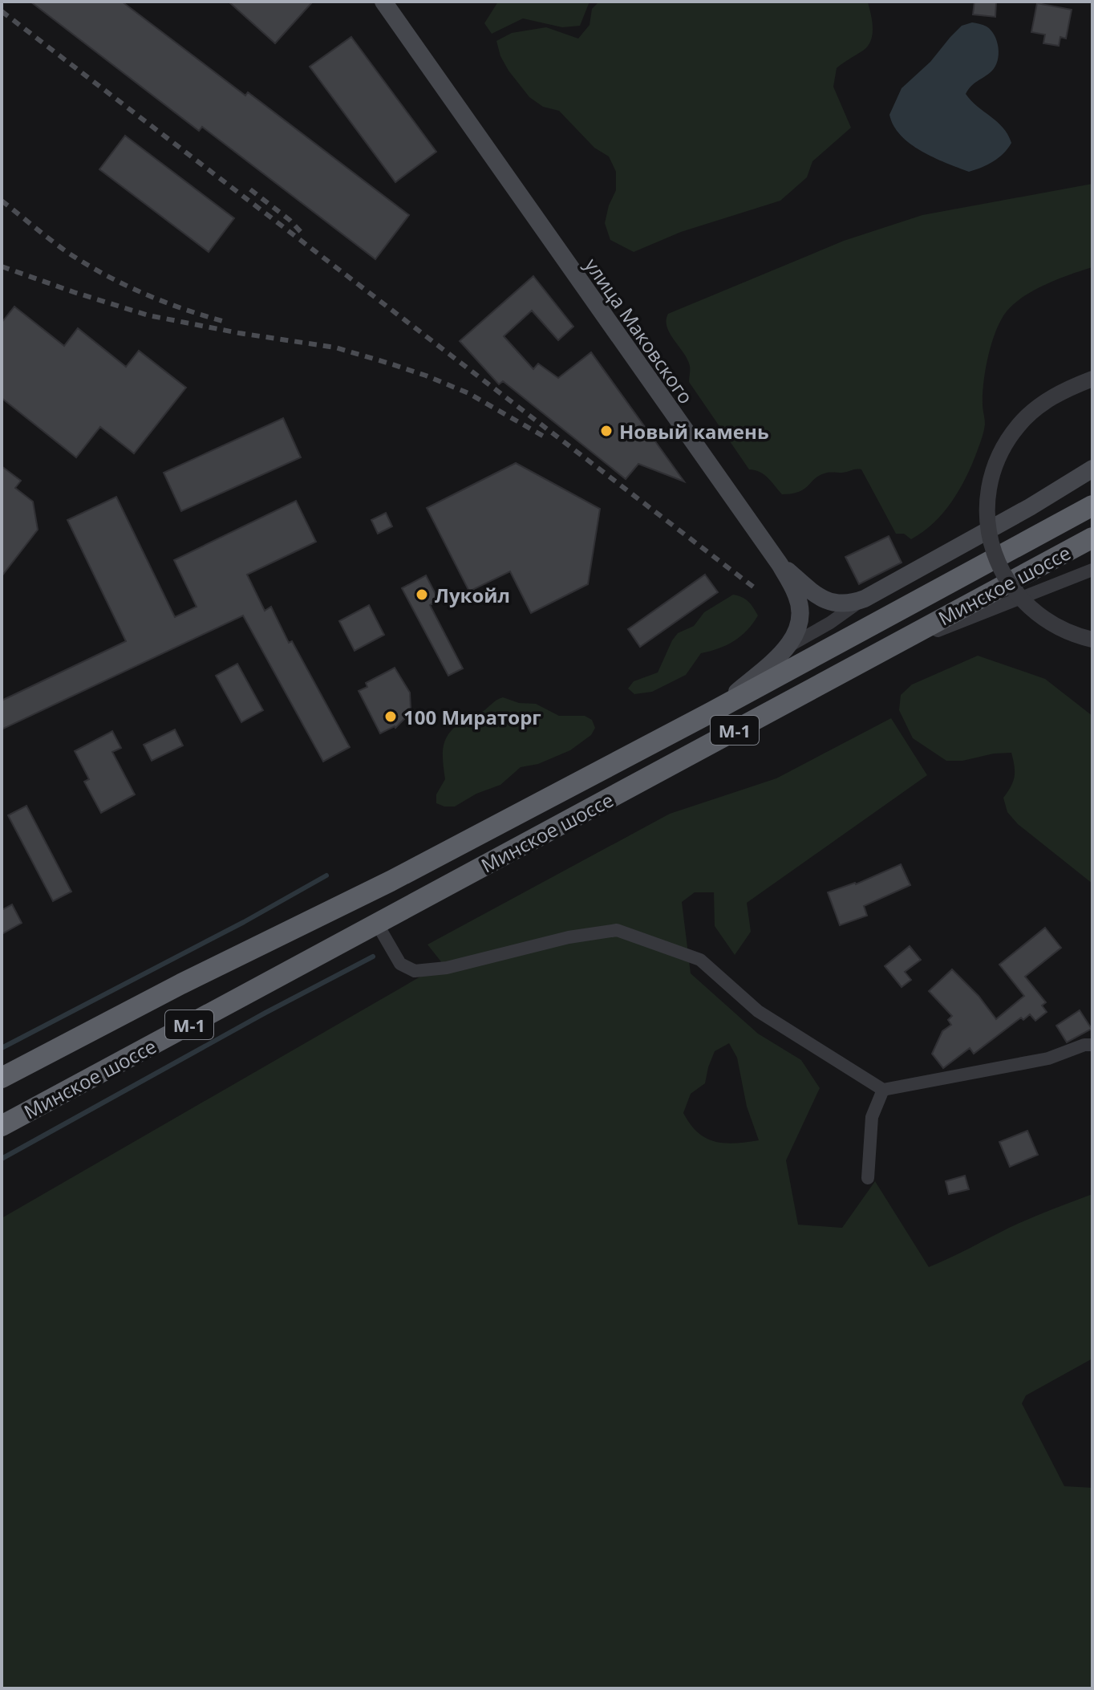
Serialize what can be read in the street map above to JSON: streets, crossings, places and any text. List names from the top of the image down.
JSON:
{
  "streets": {
    "highway": ["Минское шоссе", "М-1"],
    "main road": ["улица Маковского"]
  },
  "crossings": [
    ["улица Маковского", "Минское шоссе"]
  ],
  "places": ["Новый камень", "Лукойл", "100 Мираторг"]
}
